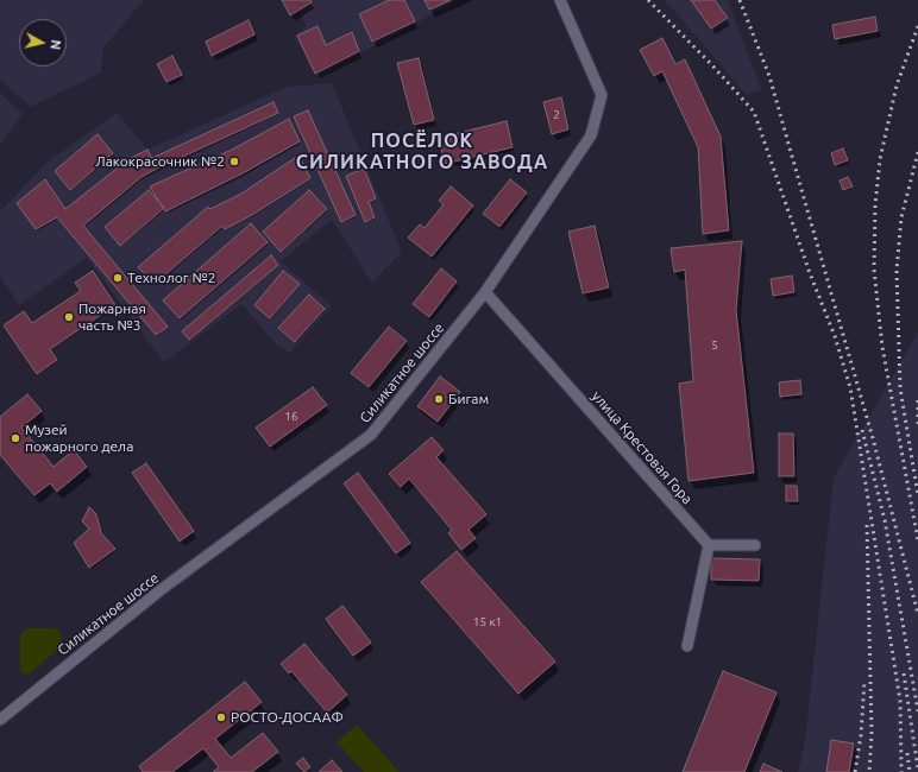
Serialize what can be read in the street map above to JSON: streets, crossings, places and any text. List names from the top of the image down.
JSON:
{
  "streets": {
    "street": ["Силикатное шоссе", "улица Крестовая Гора"]
  },
  "crossings": [
    ["Силикатное шоссе", "улица Крестовая Гора"]
  ],
  "districts": ["ПОСЁЛОК СИЛИКАТНОГО ЗАВОДА"],
  "places": [
    "Лакокрасочник №2",
    "Технолог №2",
    "Пожарная часть №3",
    "Бигам",
    "Музей пожарного дела",
    "РОСТО-ДОСААФ"
  ],
  "house_numbers": [
    "2",
    "5",
    "16",
    "15 к1"
  ],
  "north": "right"
}
